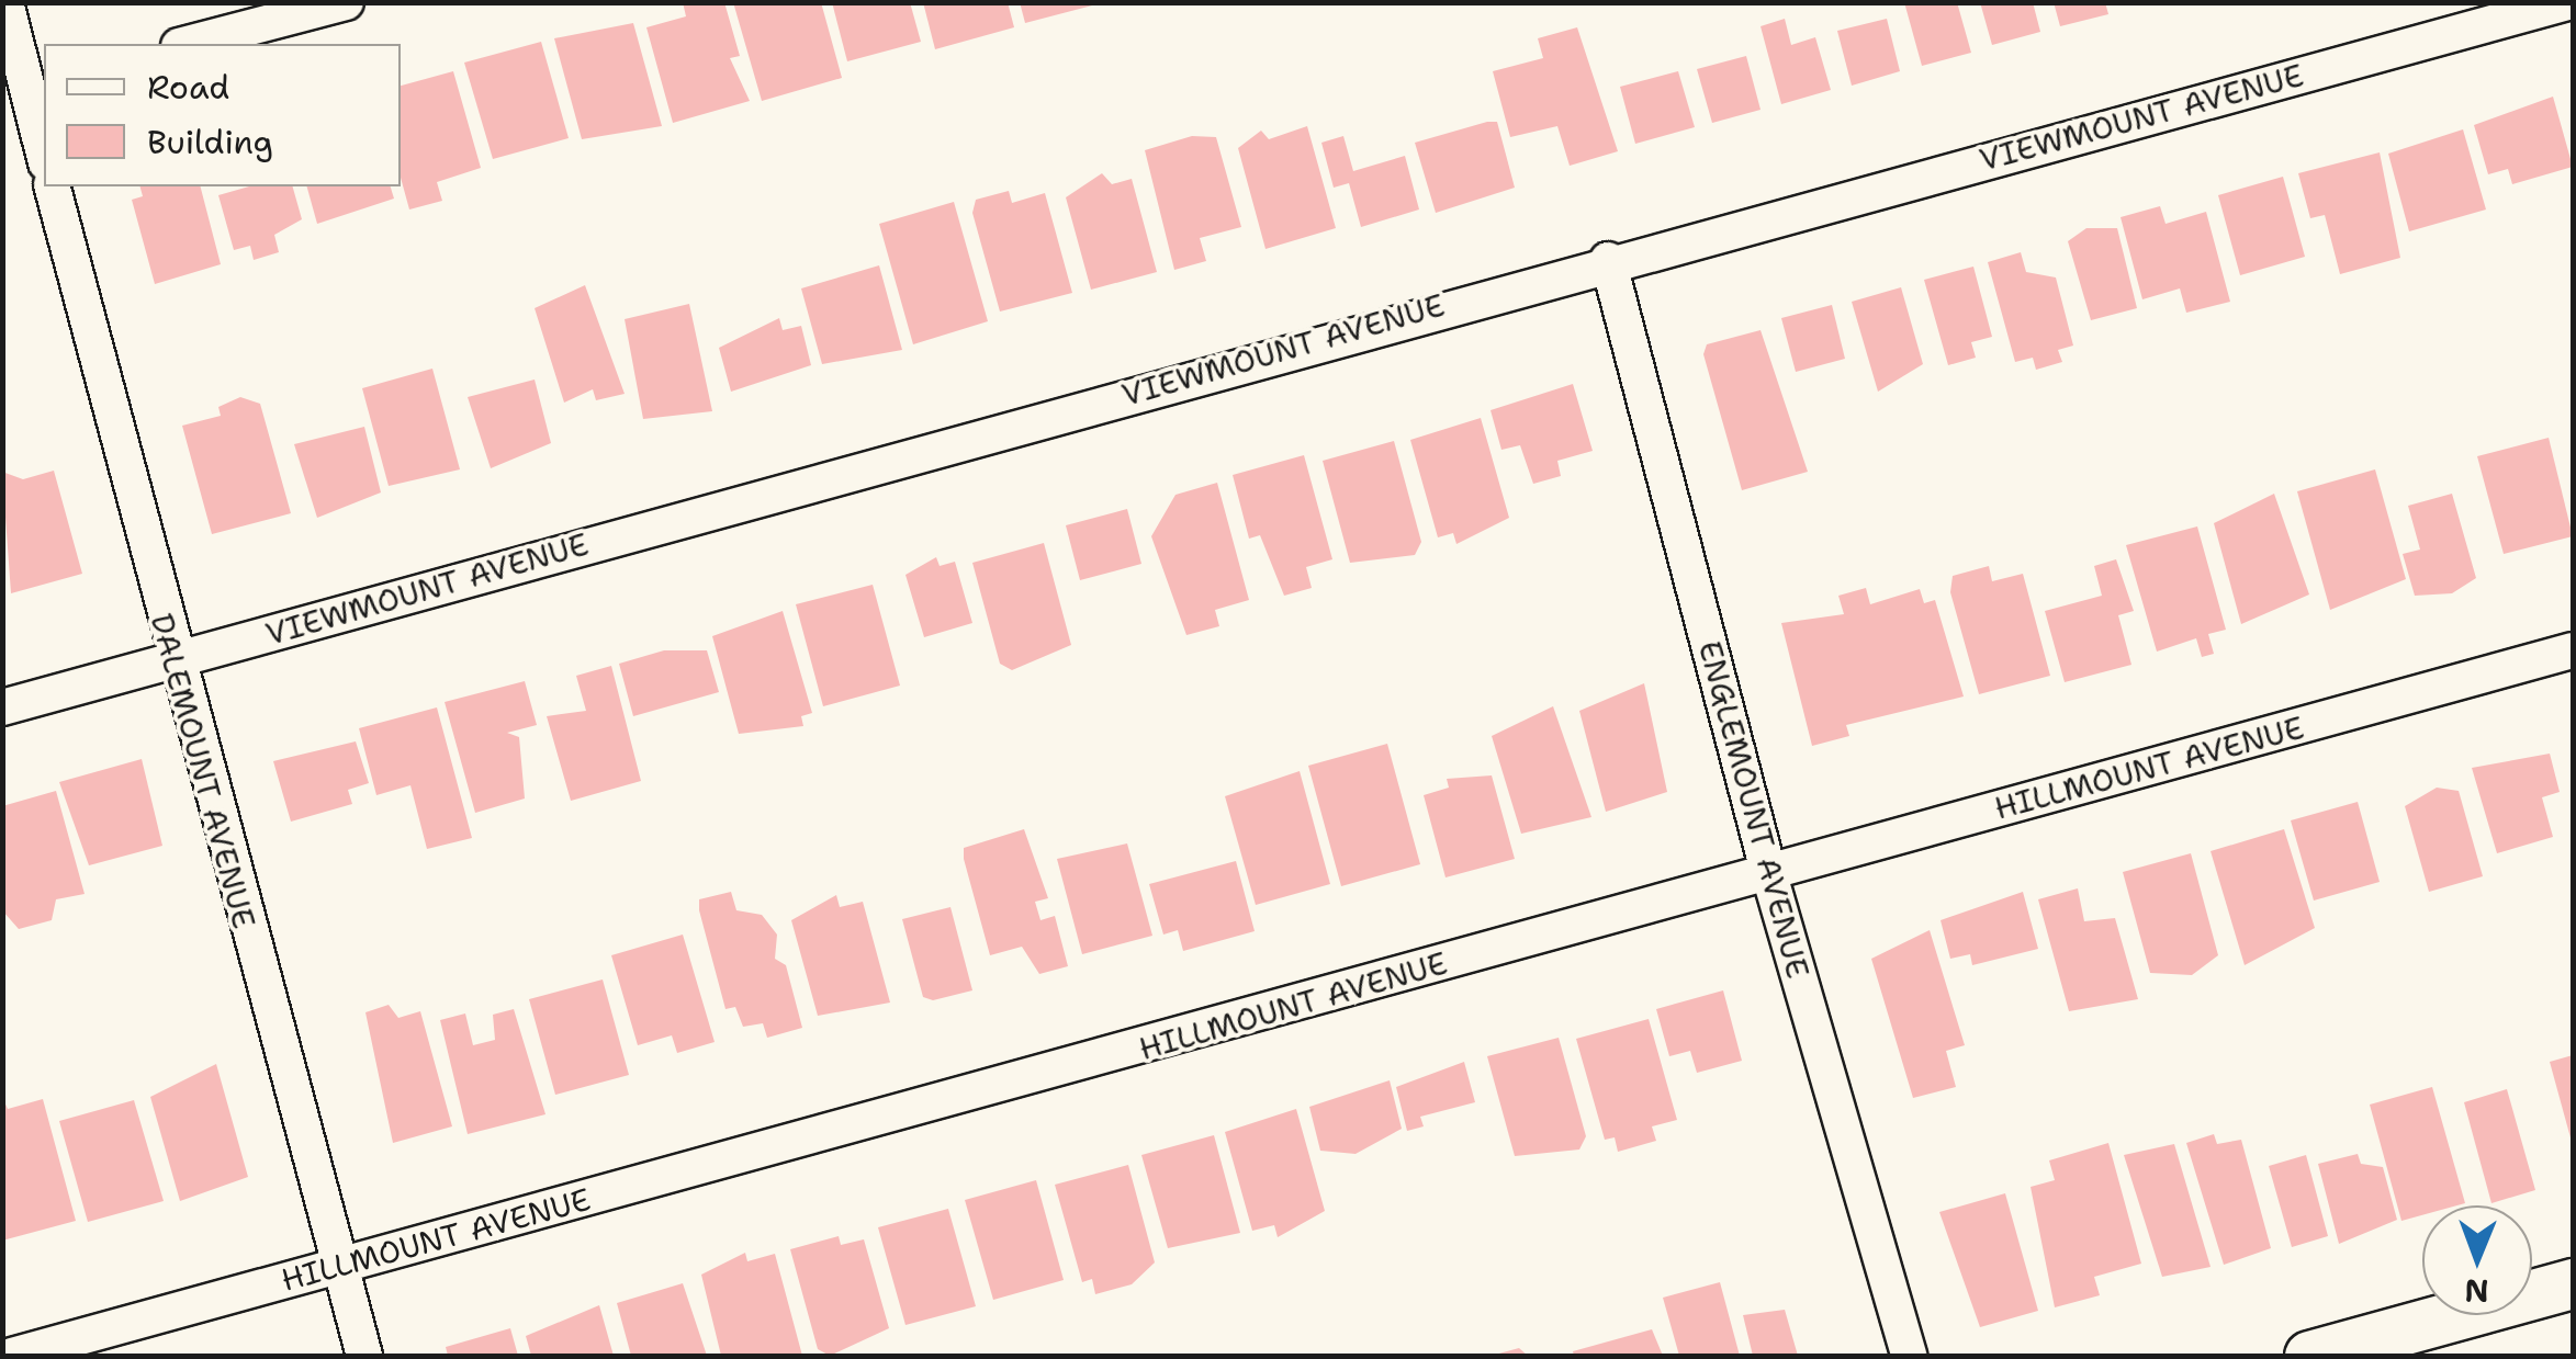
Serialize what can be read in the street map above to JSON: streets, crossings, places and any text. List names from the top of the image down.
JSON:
{
  "streets": {
    "street": [
      "VIEWMOUNT AVENUE",
      "HILLMOUNT AVENUE",
      "DALEMOUNT AVENUE",
      "ENGLEMOUNT AVENUE"
    ]
  },
  "crossings": [
    ["VIEWMOUNT AVENUE", "DALEMOUNT AVENUE"],
    ["VIEWMOUNT AVENUE", "ENGLEMOUNT AVENUE"],
    ["HILLMOUNT AVENUE", "DALEMOUNT AVENUE"],
    ["HILLMOUNT AVENUE", "ENGLEMOUNT AVENUE"]
  ],
  "legend": ["Road", "Building"],
  "north": "bottom"
}
